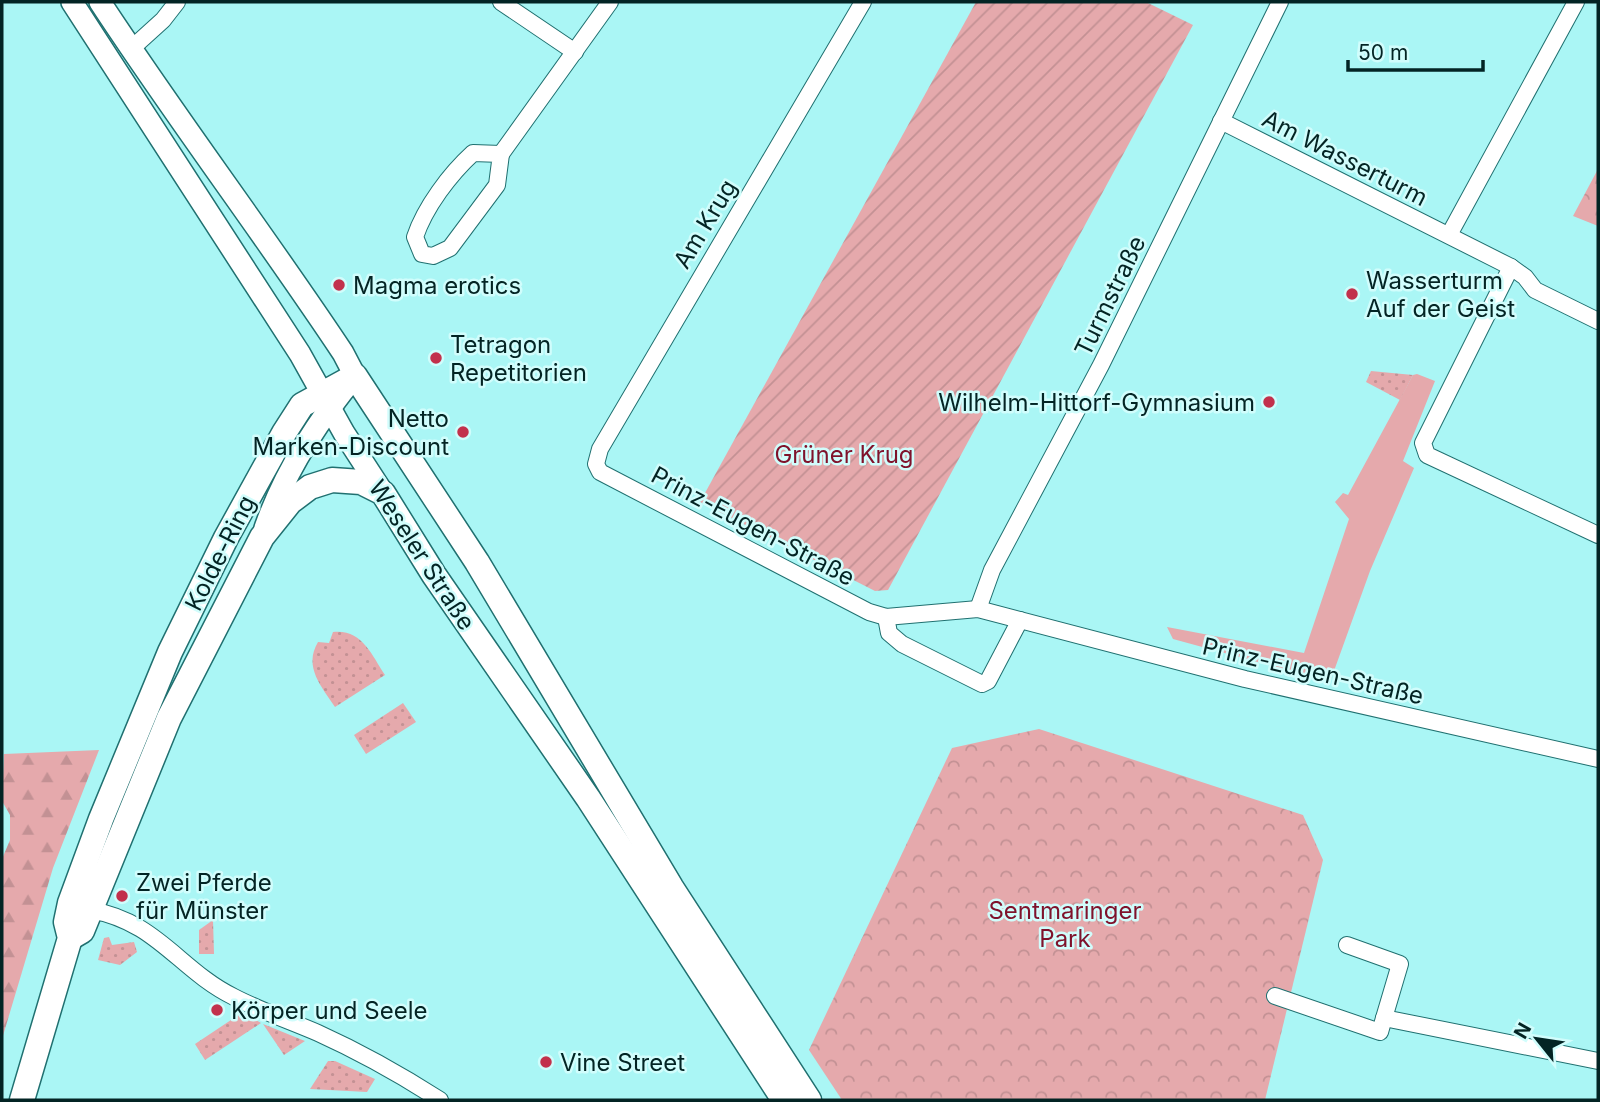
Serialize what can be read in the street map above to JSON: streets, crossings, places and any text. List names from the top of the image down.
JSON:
{
  "streets": {
    "main road": ["Kolde-Ring", "Weseler Straße"],
    "street": [
      "Am Wasserturm",
      "Am Krug",
      "Turmstraße",
      "Prinz-Eugen-Straße"
    ]
  },
  "crossings": [
    ["Am Wasserturm", "Turmstraße"],
    ["Am Krug", "Prinz-Eugen-Straße"],
    ["Turmstraße", "Prinz-Eugen-Straße"],
    ["Kolde-Ring", "Weseler Straße"]
  ],
  "parks": ["Grüner Krug", "Sentmaringer Park"],
  "places": [
    "Magma erotics",
    "Wasserturm Auf der Geist",
    "Tetragon Repetitorien",
    "Wilhelm-Hittorf-Gymnasium",
    "Netto Marken-Discount",
    "Zwei Pferde für Münster",
    "Körper und Seele",
    "Vine Street"
  ],
  "scale_bar": "50 m",
  "north": "top left"
}
